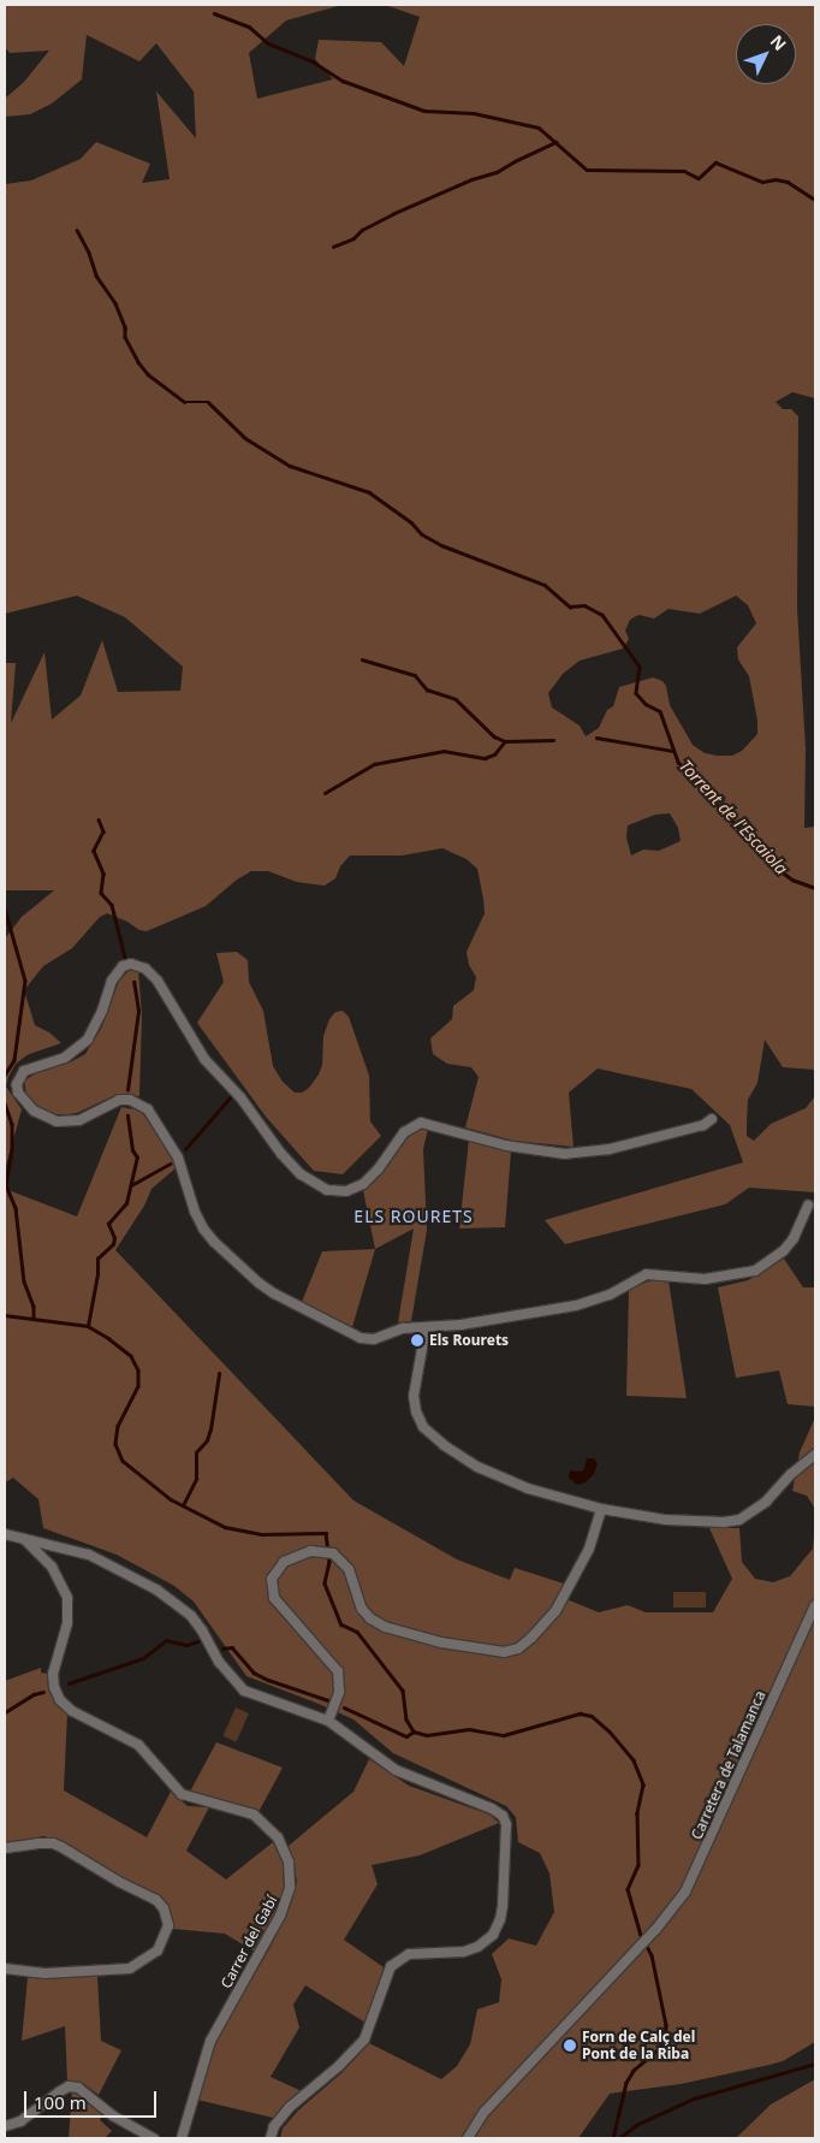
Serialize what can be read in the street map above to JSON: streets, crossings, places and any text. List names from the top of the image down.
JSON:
{
  "streets": {
    "street": ["Carretera de Talamanca", "Carrer del Gabí"]
  },
  "districts": ["ELS ROURETS"],
  "water": ["Torrent de l'Escaiola"],
  "places": ["Els Rourets", "Forn de Calç del Pont de la Riba"],
  "scale_bar": "100 m",
  "north": "top right"
}
